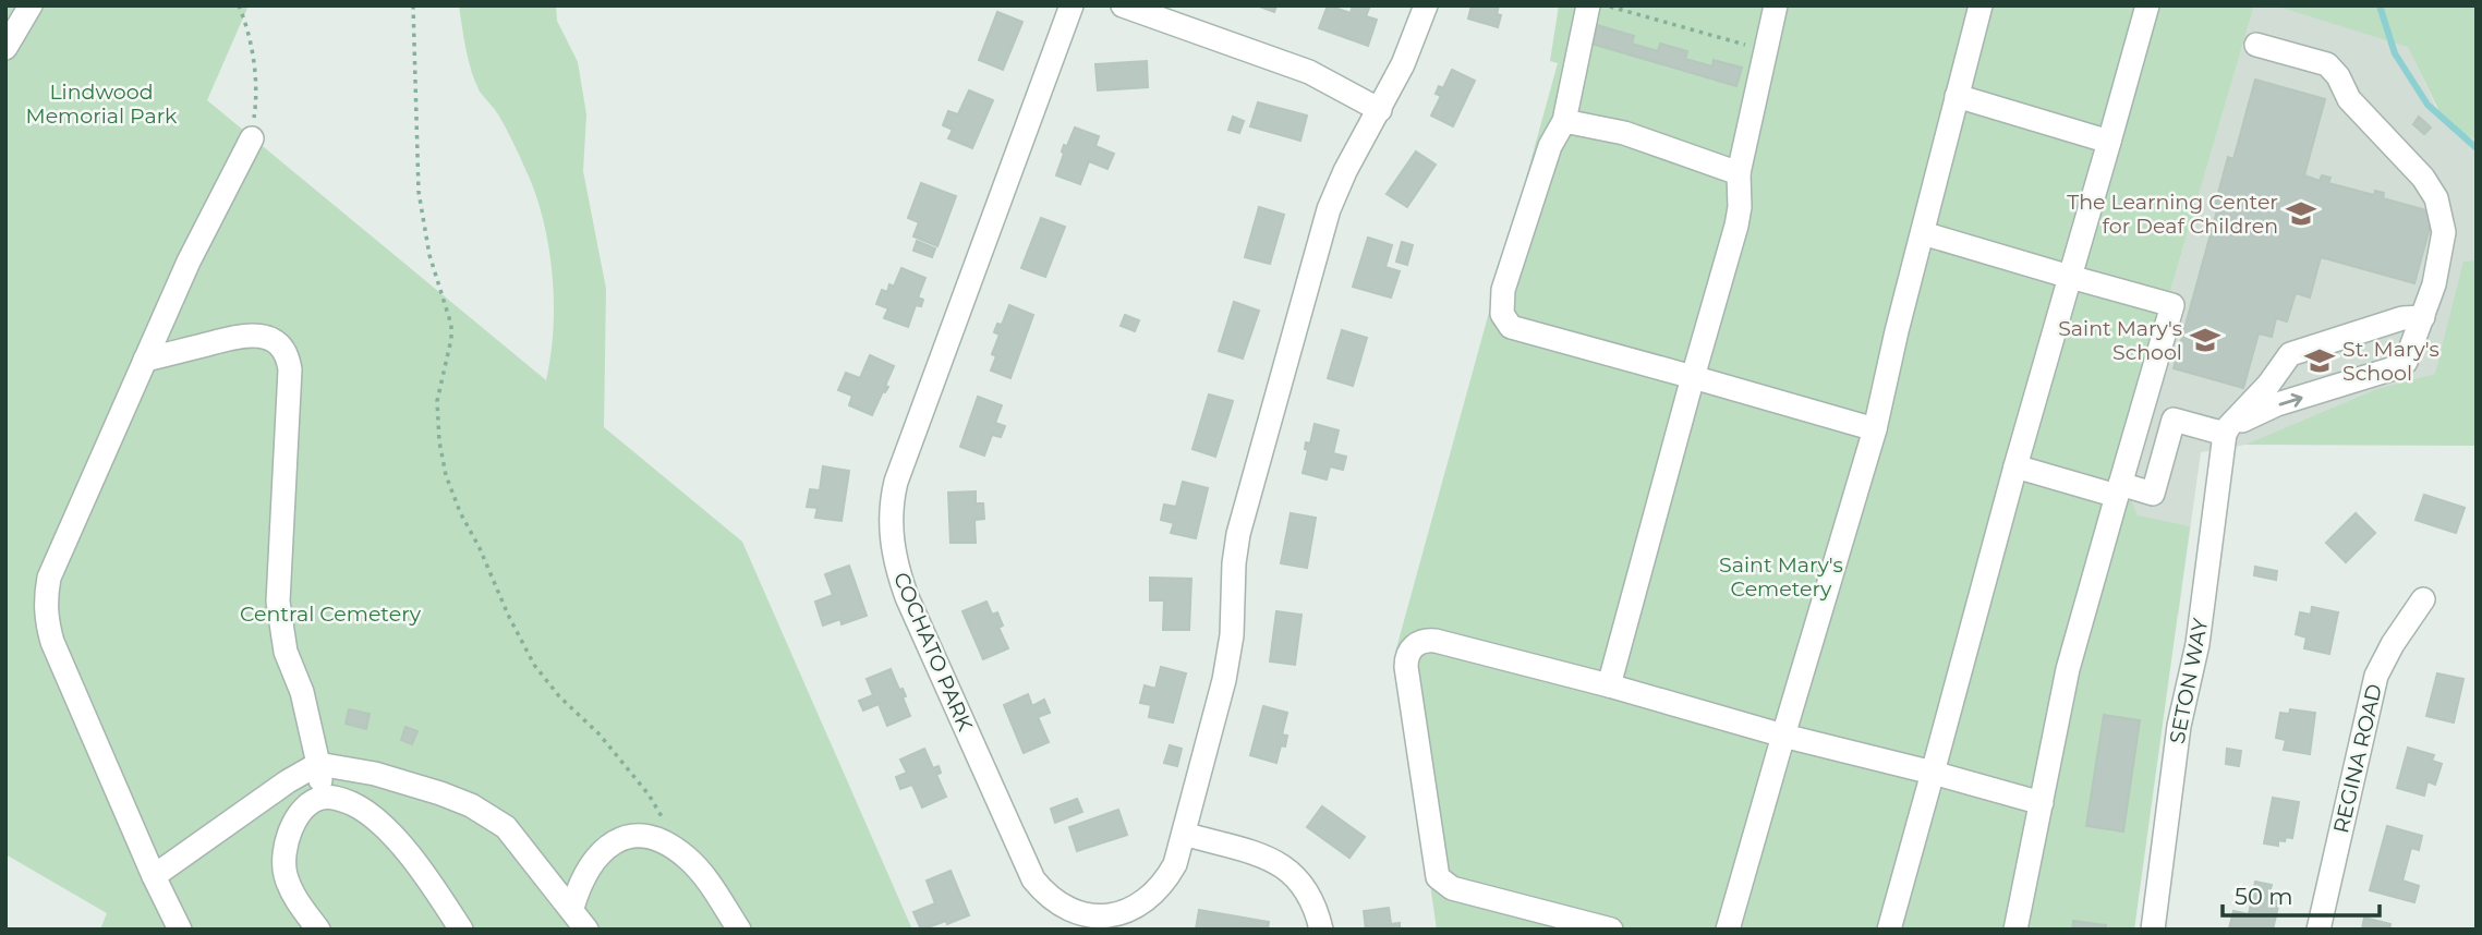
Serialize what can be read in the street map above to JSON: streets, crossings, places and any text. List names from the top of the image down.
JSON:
{
  "streets": {
    "street": ["COCHATO PARK", "SETON WAY", "REGINA ROAD"]
  },
  "parks": ["Lindwood Memorial Park", "Saint Mary's Cemetery", "Central Cemetery"],
  "places": {
    "school or university": ["The Learning Center for Deaf Children", "Saint Mary's School", "St. Mary's School"]
  },
  "scale_bar": "50 m"
}
